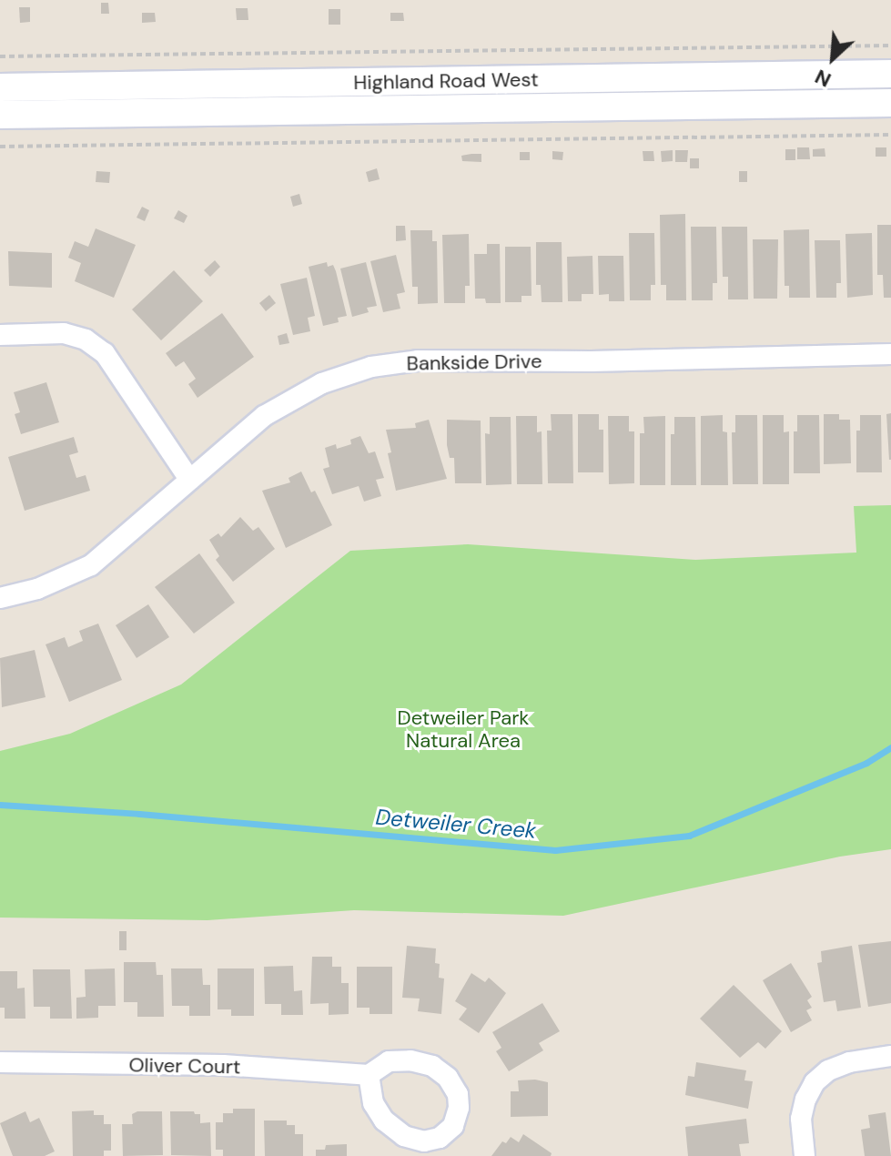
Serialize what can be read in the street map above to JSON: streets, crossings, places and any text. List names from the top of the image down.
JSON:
{
  "streets": {
    "main road": ["Highland Road West"],
    "street": ["Bankside Drive", "Oliver Court"]
  },
  "water": ["Detweiler Creek"],
  "parks": ["Detweiler Park Natural Area"],
  "north": "bottom left"
}
